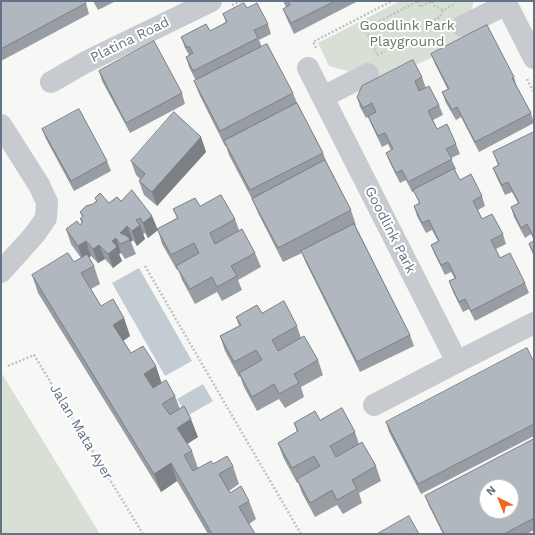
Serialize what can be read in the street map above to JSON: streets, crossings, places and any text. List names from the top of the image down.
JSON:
{
  "streets": {
    "street": ["Platina Road", "Goodlink Park"],
    "path": ["Jalan Mata Ayer"]
  },
  "parks": ["Goodlink Park Playground"],
  "north": "top left"
}
